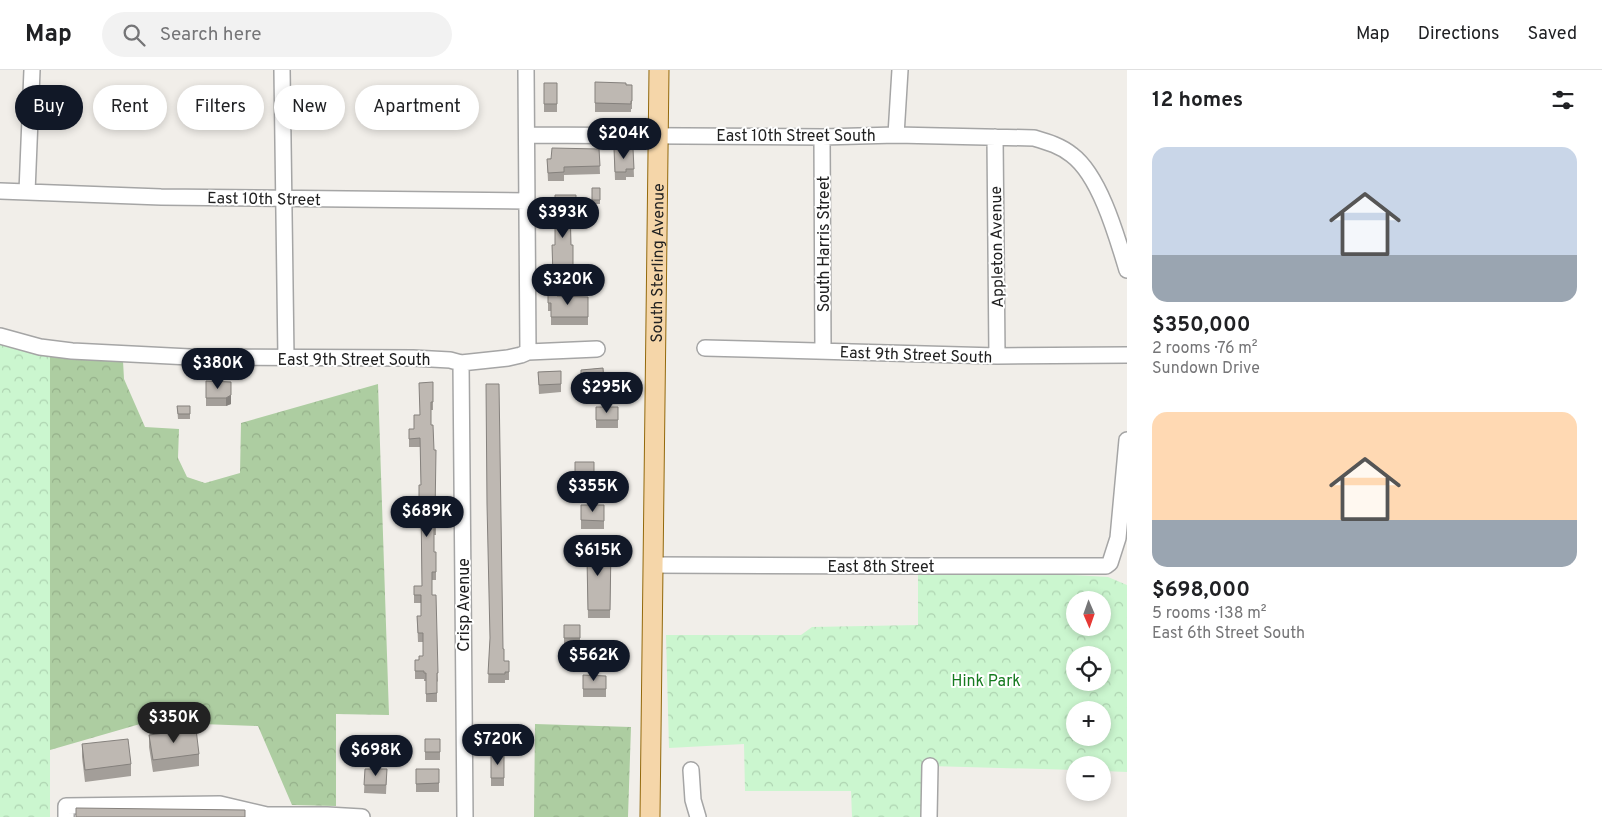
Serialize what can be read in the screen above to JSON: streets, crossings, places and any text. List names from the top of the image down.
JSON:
{
  "streets": {
    "main road": ["South Sterling Avenue"],
    "street": [
      "East 10th Street South",
      "East 10th Street",
      "South Harris Street",
      "Appleton Avenue",
      "East 9th Street South",
      "East 8th Street",
      "Crisp Avenue"
    ]
  },
  "crossings": [
    ["East 10th Street South", "South Harris Street"],
    ["East 10th Street South", "Appleton Avenue"],
    ["East 10th Street South", "South Sterling Avenue"],
    ["South Harris Street", "East 9th Street South"],
    ["Appleton Avenue", "East 9th Street South"],
    ["South Sterling Avenue", "East 8th Street"],
    ["East 9th Street South", "Crisp Avenue"]
  ],
  "parks": ["Hink Park"],
  "north": "bottom",
  "page": {
    "header": "Map",
    "search": "Search here",
    "nav": ["Map", "Directions", "Saved"],
    "heading": "12 homes",
    "chip": [
      "Buy",
      "Rent",
      "Filters",
      "New",
      "Apartment"
    ],
    "price": [
      "$204K",
      "$393K",
      "$320K",
      "$380K",
      "$295K",
      "$355K",
      "$689K",
      "$615K",
      "$562K",
      "$350K",
      "$720K",
      "$698K"
    ],
    "list": [
      {
        "name": "$350,000",
        "note": "2 rooms · 76 m² · Sundown Drive"
      },
      {
        "name": "$698,000",
        "note": "5 rooms · 138 m² · East 6th Street South"
      }
    ],
    "map_buttons": ["+", "−"]
  }
}
